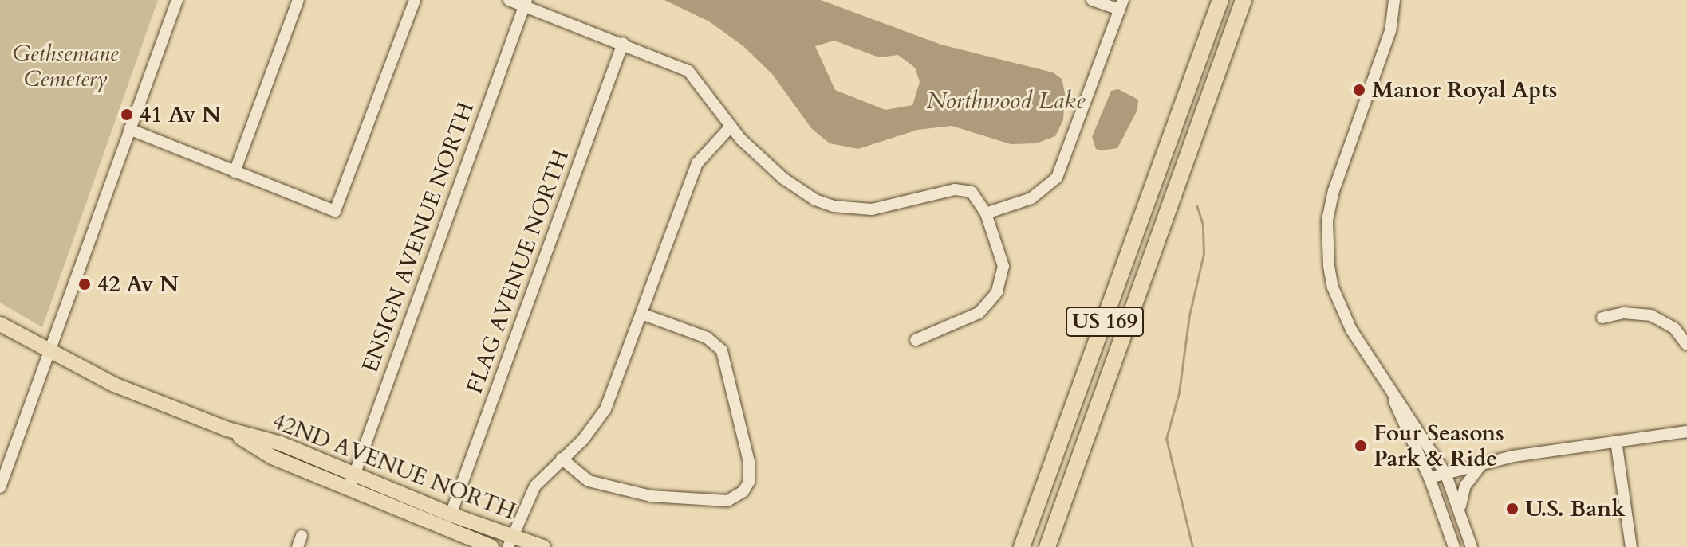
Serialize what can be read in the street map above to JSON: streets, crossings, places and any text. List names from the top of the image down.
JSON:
{
  "streets": {
    "highway": ["US 169"],
    "main road": ["42ND AVENUE NORTH"],
    "street": ["ENSIGN AVENUE NORTH", "FLAG AVENUE NORTH"]
  },
  "crossings": [
    ["ENSIGN AVENUE NORTH", "42ND AVENUE NORTH"],
    ["FLAG AVENUE NORTH", "42ND AVENUE NORTH"]
  ],
  "water": ["Northwood Lake"],
  "parks": ["Gethsemane Cemetery"],
  "places": [
    "Manor Royal Apts",
    "41 Av N",
    "42 Av N",
    "Four Seasons Park & Ride",
    "U.S. Bank"
  ]
}
